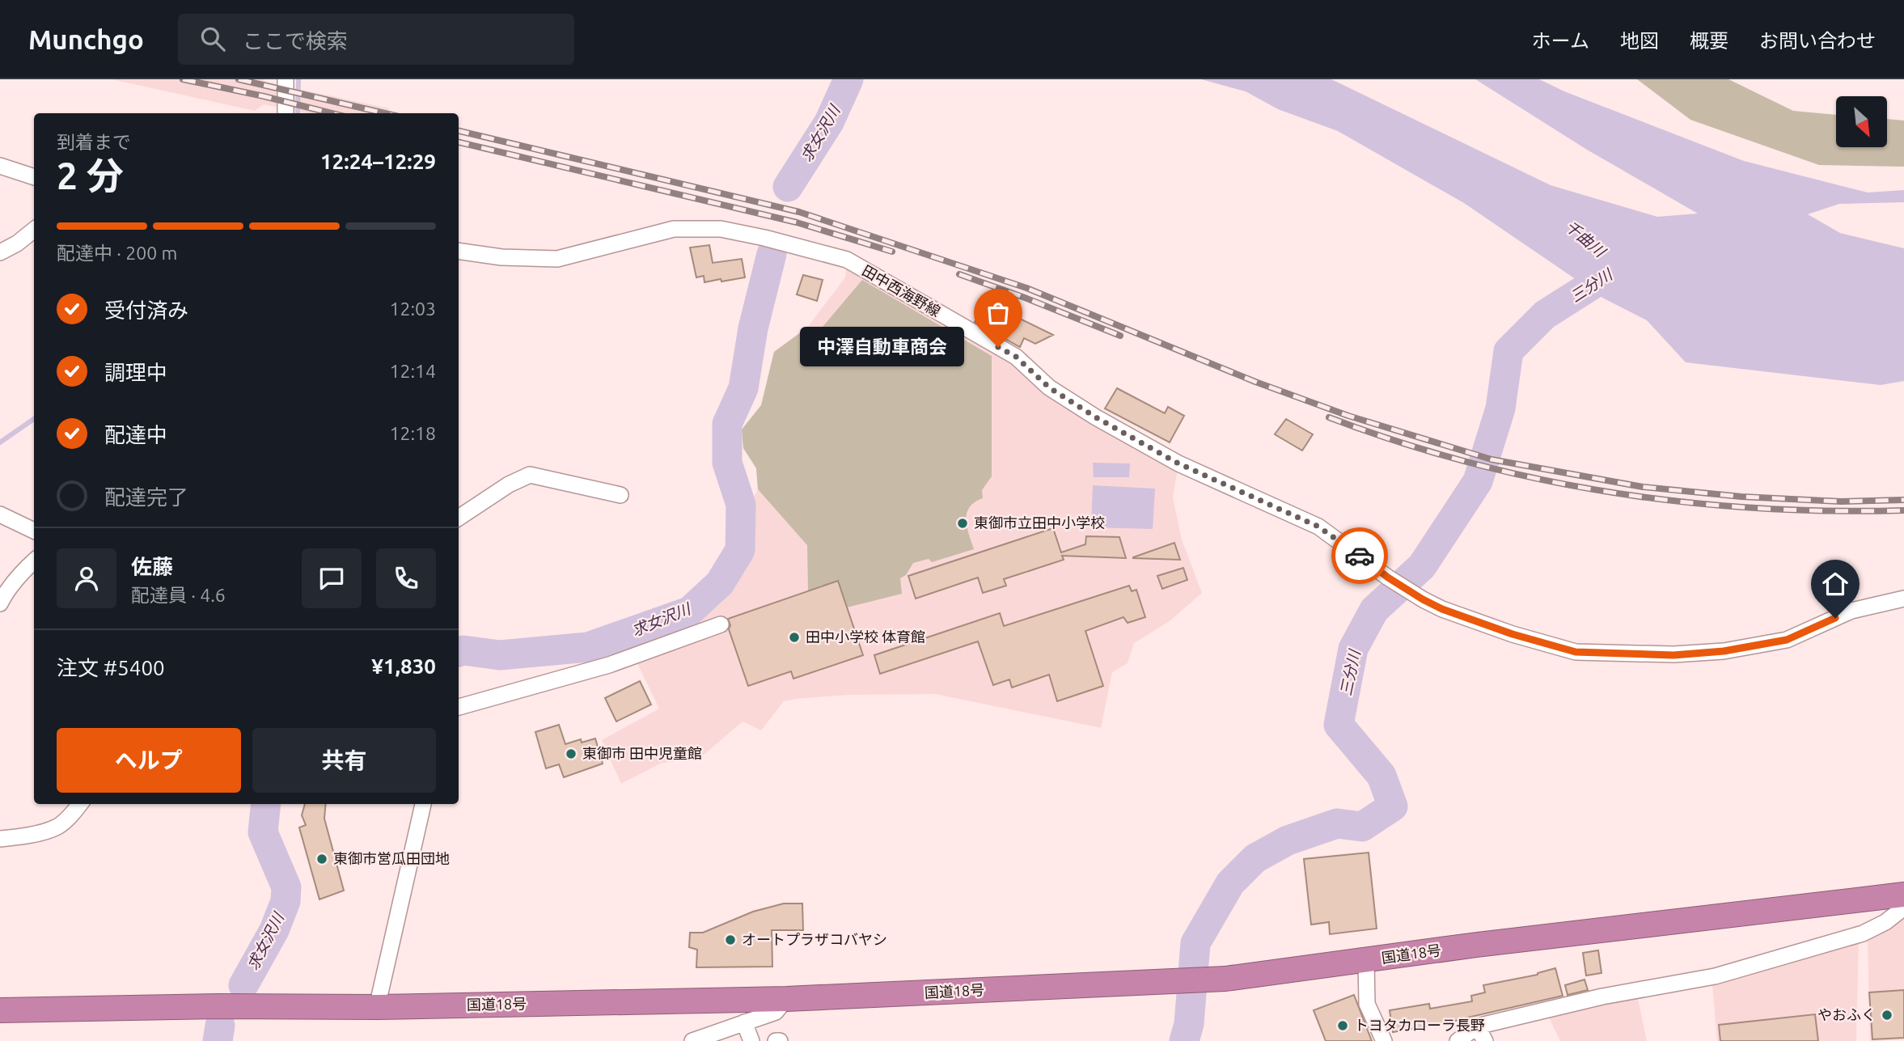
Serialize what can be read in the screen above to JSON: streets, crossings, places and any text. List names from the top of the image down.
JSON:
{
  "streets": {
    "highway": ["国道18号"],
    "street": ["田中西海野線"]
  },
  "water": ["求女沢川", "千曲川", "三分川"],
  "places": [
    "中澤自動車商会",
    "東御市立田中小学校",
    "田中小学校 体育館",
    "東御市 田中児童館",
    "東御市営瓜田団地",
    "オートプラザコバヤシ",
    "やおふく",
    "トヨタカローラ長野"
  ],
  "north": "bottom right",
  "page": {
    "header": "Munchgo",
    "search": "ここで検索",
    "nav": [
      "ホーム",
      "地図",
      "概要",
      "お問い合わせ"
    ],
    "heading": ["2 分", "到着まで", "12:24–12:29"],
    "panel": [
      "佐藤",
      "配達員 · 4.6",
      "注文 #5400",
      "¥1,830"
    ],
    "bar": "配達中 · 200 m",
    "list": [
      ["受付済み", "12:03"],
      ["調理中", "12:14"],
      ["配達中", "12:18"],
      "配達完了"
    ],
    "bubble": "中澤自動車商会",
    "buttons": ["ヘルプ", "共有"]
  }
}
